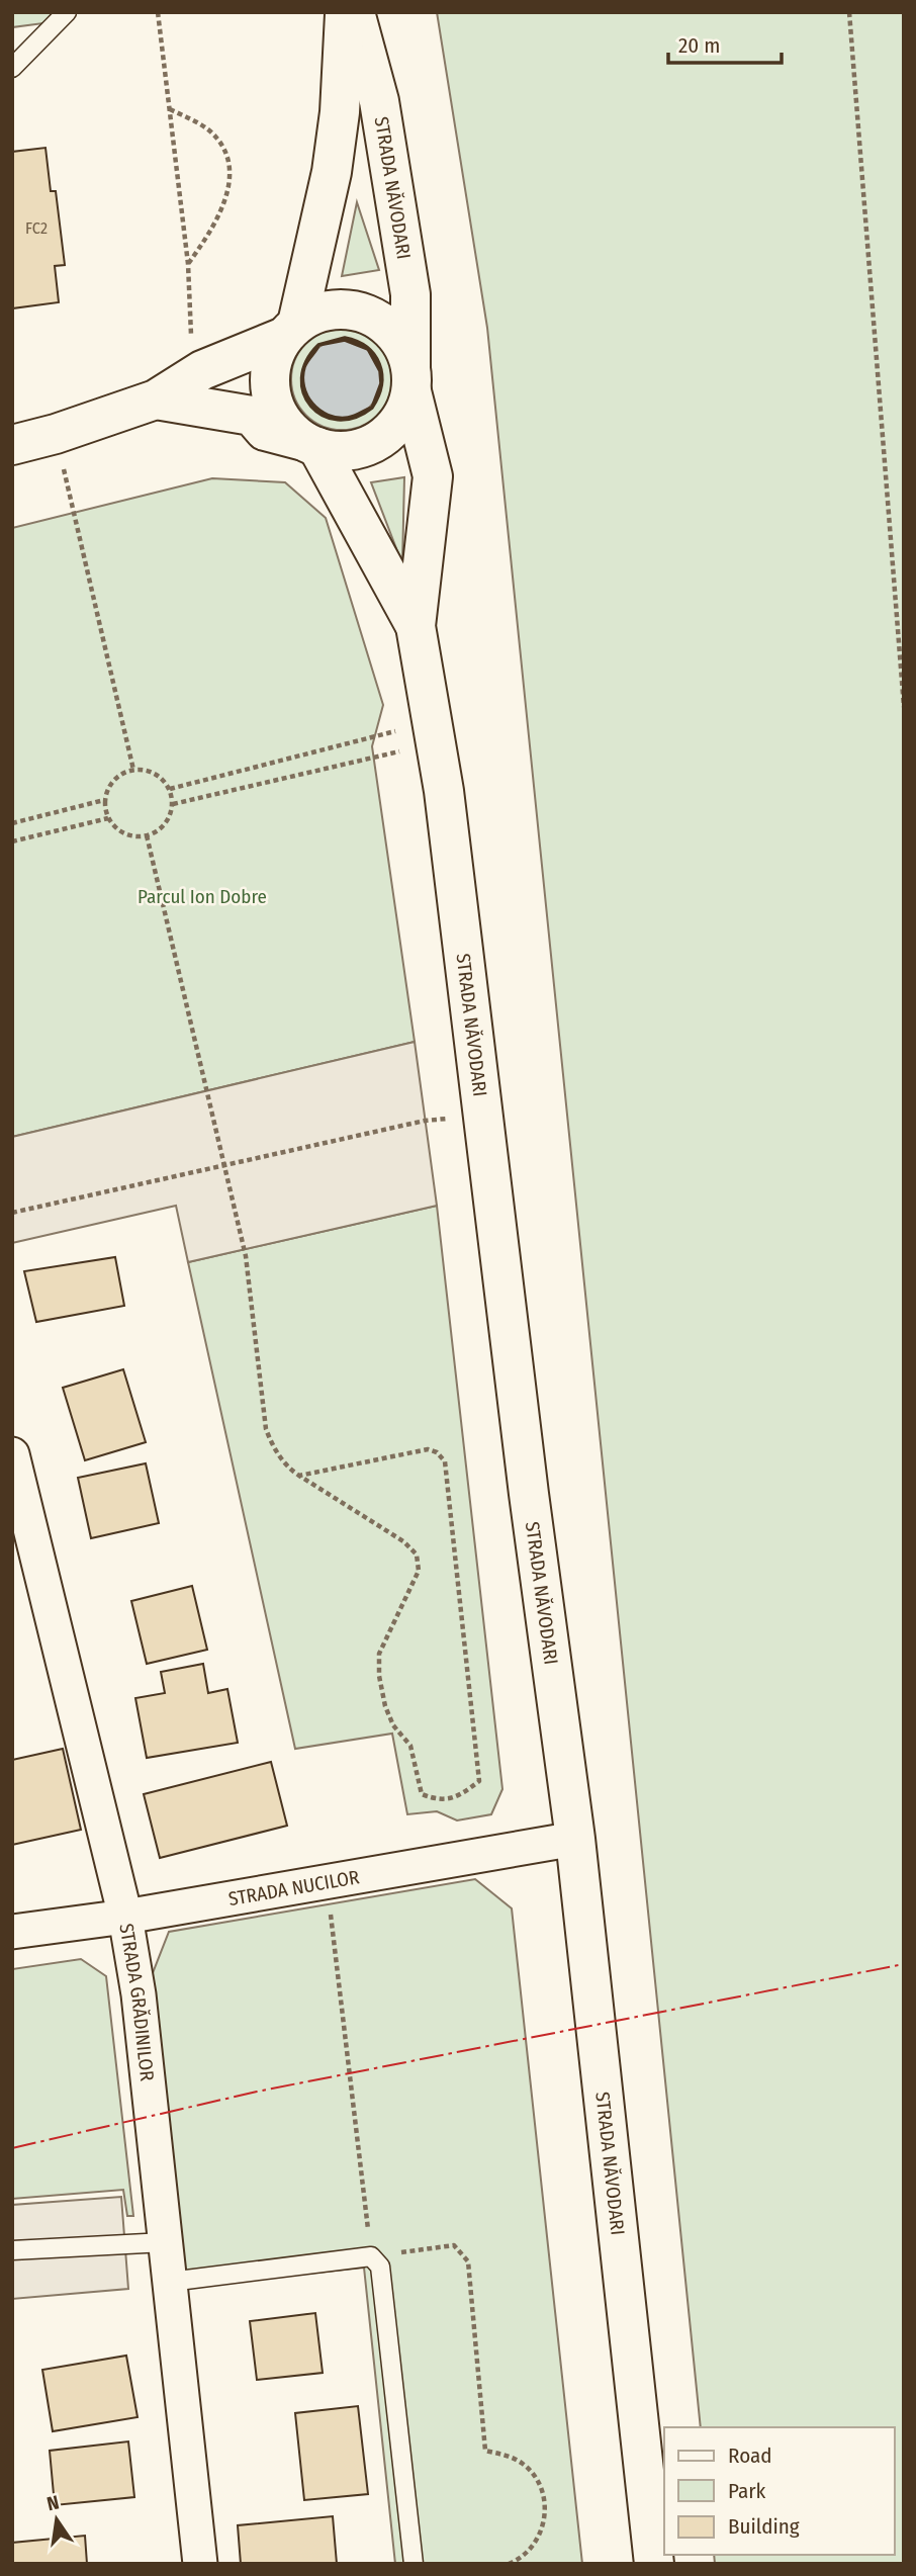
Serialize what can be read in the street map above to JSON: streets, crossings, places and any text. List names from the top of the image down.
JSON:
{
  "streets": {
    "main road": ["STRADA NĂVODARI"],
    "street": ["STRADA NUCILOR", "STRADA GRĂDINILOR"]
  },
  "crossings": [
    ["STRADA NĂVODARI", "STRADA NUCILOR"],
    ["STRADA NUCILOR", "STRADA GRĂDINILOR"]
  ],
  "parks": ["Parcul Ion Dobre"],
  "house_numbers": ["FC2"],
  "legend": ["Road", "Park", "Building"],
  "scale_bar": "20 m",
  "north": "top"
}
